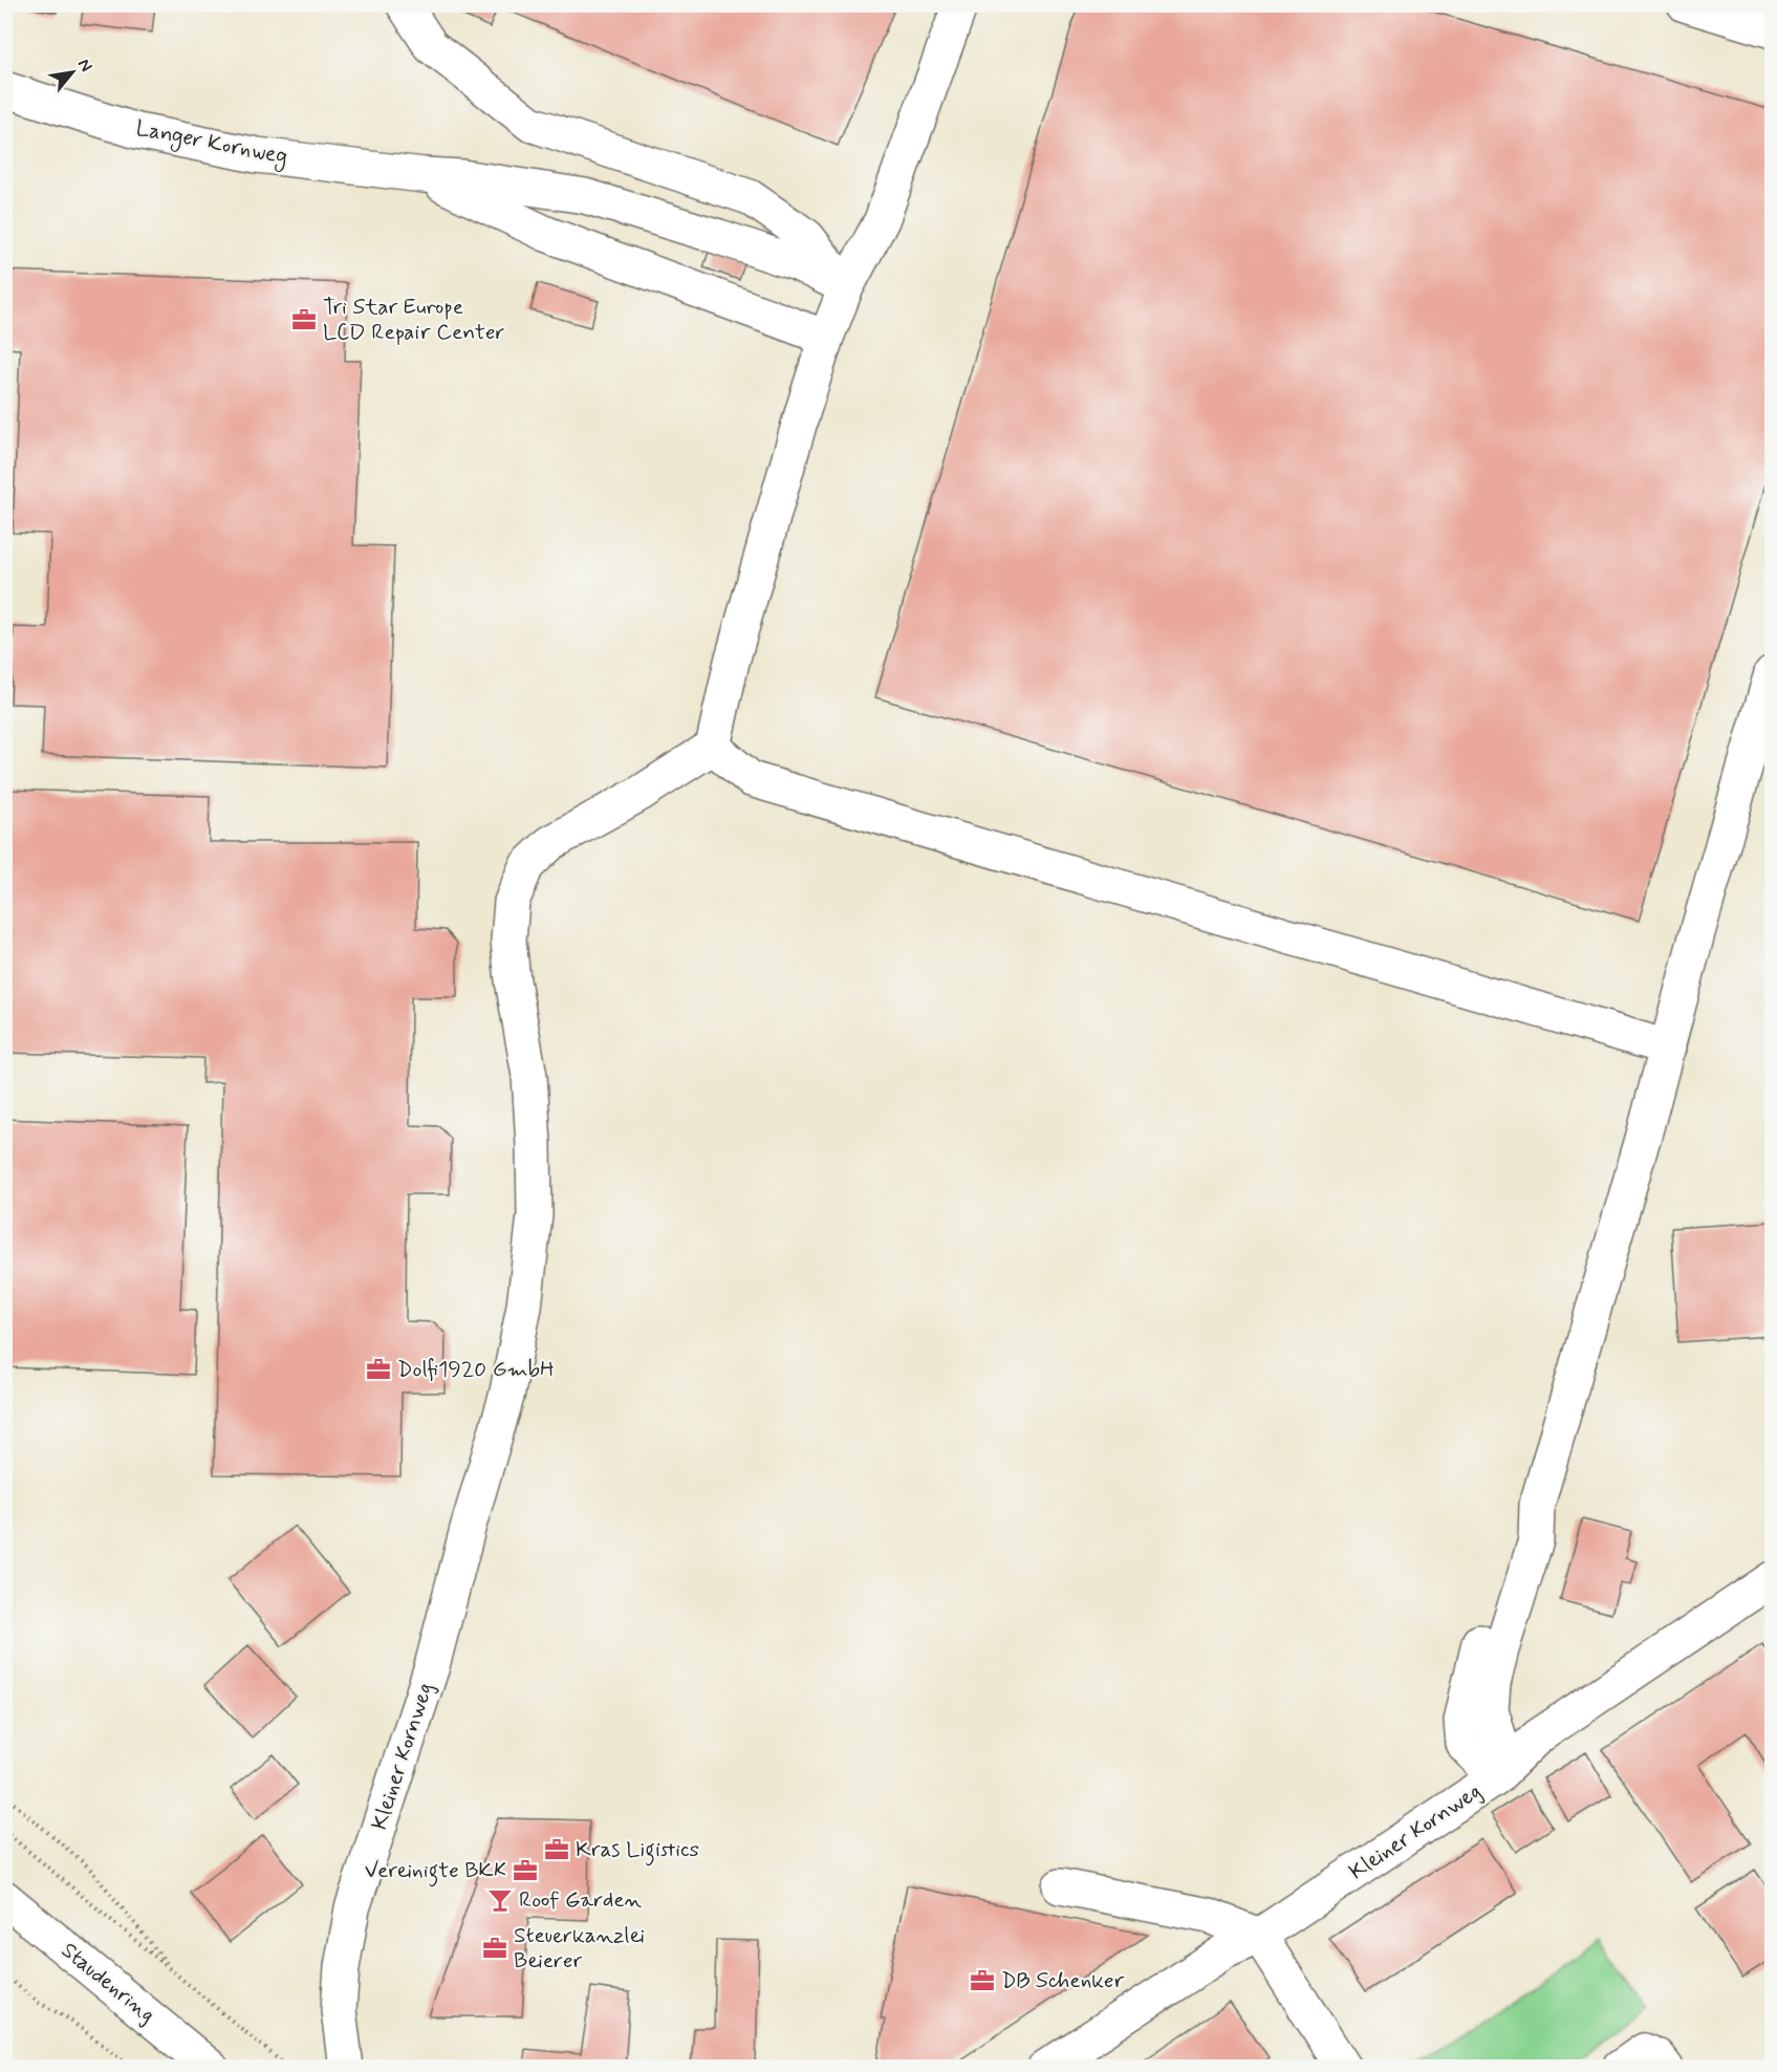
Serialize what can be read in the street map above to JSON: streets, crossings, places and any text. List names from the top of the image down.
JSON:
{
  "streets": {
    "street": ["Langer Kornweg", "Kleiner Kornweg", "Staudenring"]
  },
  "places": {
    "office": [
      "Tri Star Europe LCD Repair Center",
      "Dolfi1920 GmbH",
      "Kras Ligistics",
      "Vereinigte BKK",
      "Steuerkanzlei Beierer",
      "DB Schenker"
    ],
    "bar": ["Roof Garden"]
  },
  "north": "top right"
}
